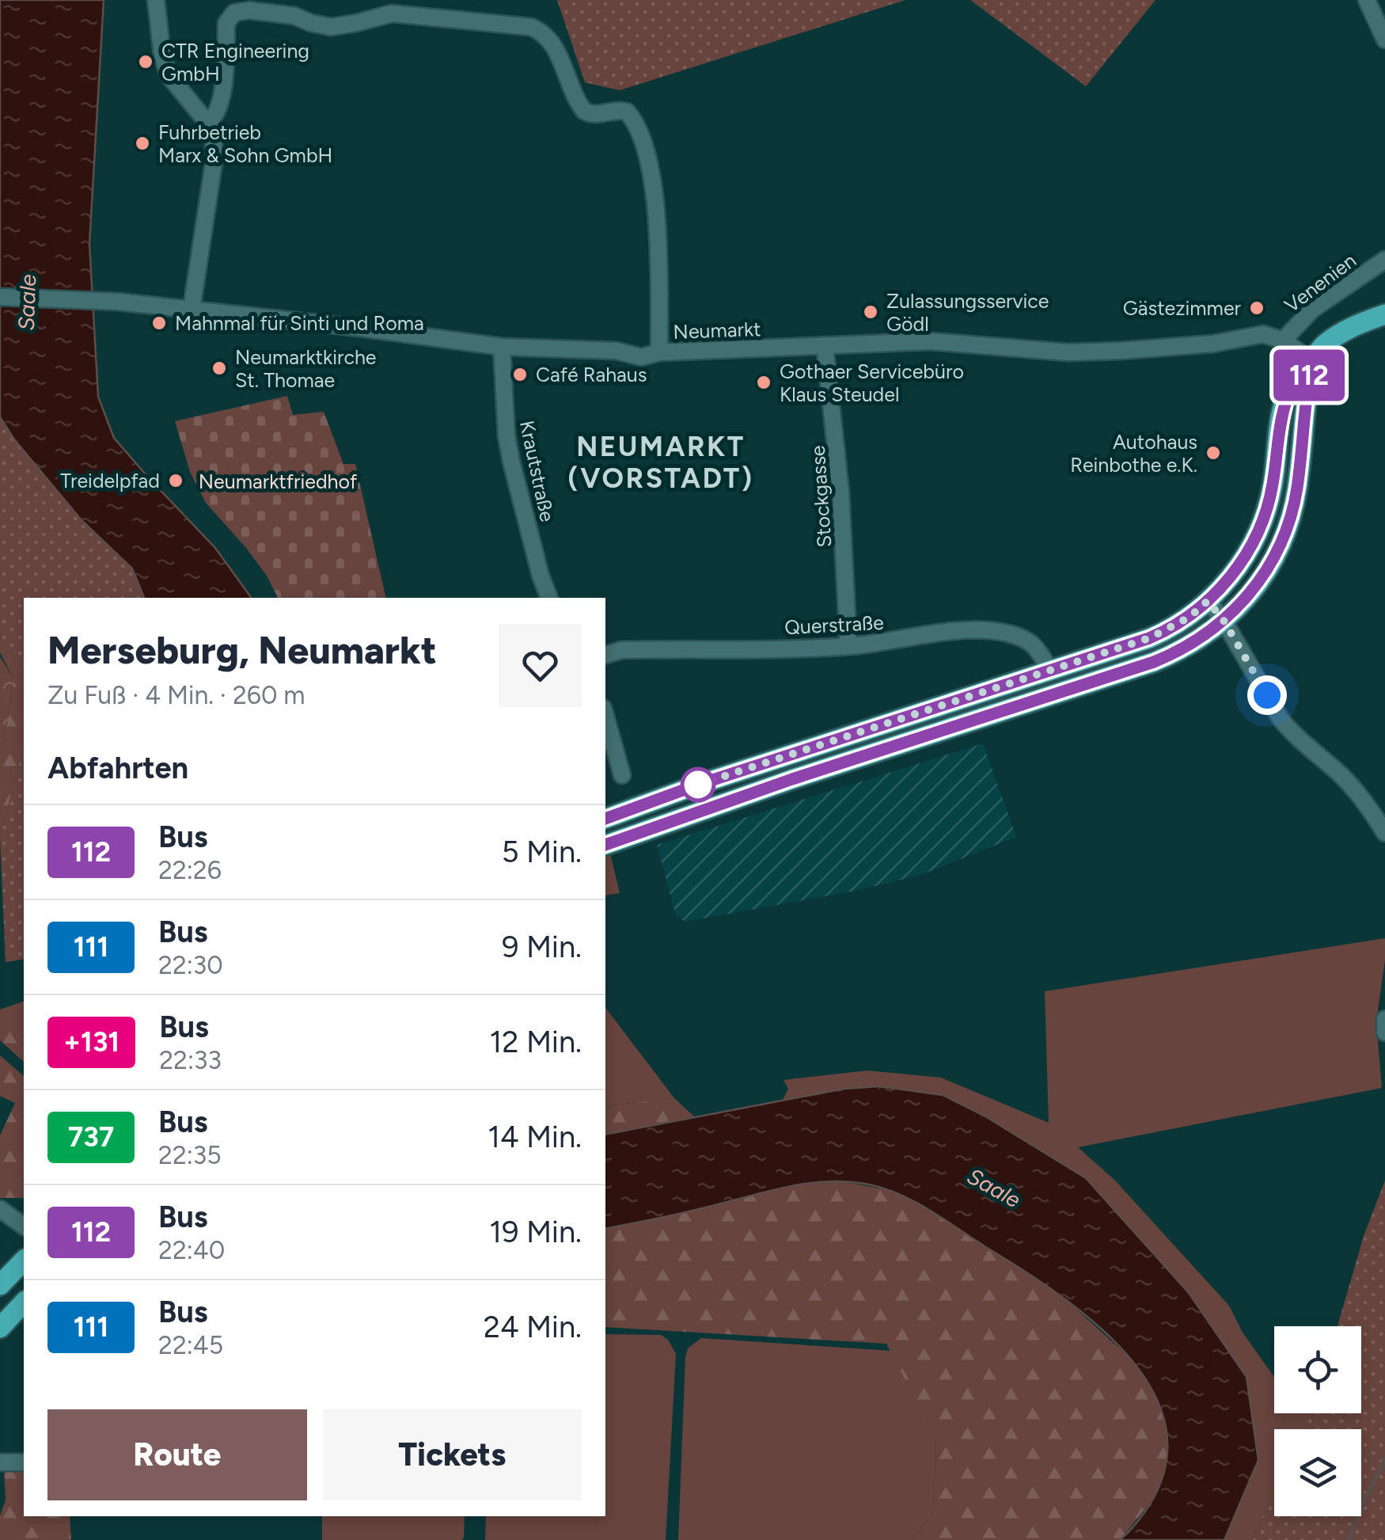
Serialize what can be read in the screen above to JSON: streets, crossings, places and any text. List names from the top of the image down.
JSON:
{
  "streets": {
    "street": [
      "Venenien",
      "Neumarkt",
      "Krautstraße",
      "Stockgasse",
      "Querstraße"
    ]
  },
  "crossings": [
    ["Venenien", "Neumarkt"],
    ["Neumarkt", "Krautstraße"],
    ["Neumarkt", "Stockgasse"],
    ["Stockgasse", "Querstraße"]
  ],
  "districts": ["NEUMARKT (VORSTADT)"],
  "water": ["Saale"],
  "parks": ["Neumarktfriedhof"],
  "places": [
    "CTR Engineering GmbH",
    "Fuhrbetrieb Marx & Sohn GmbH",
    "Gästezimmer",
    "Zulassungsservice Gödl",
    "Mahnmal für Sinti und Roma",
    "Neumarktkirche St. Thomae",
    "Café Rahaus",
    "Gothaer Servicebüro Klaus Steudel",
    "Autohaus Reinbothe e.K.",
    "Treidelpfad"
  ],
  "lines": ["bus line 112"],
  "page": {
    "on_map": "112",
    "heading": [
      ["Merseburg, Neumarkt", "Zu Fuß · 4 Min. · 260 m"],
      "Abfahrten"
    ],
    "list": [
      {
        "mark": "112",
        "name": "Bus",
        "note": "22:26",
        "value": "5 Min."
      },
      {
        "mark": "111",
        "name": "Bus",
        "note": "22:30",
        "value": "9 Min."
      },
      {
        "mark": "+131",
        "name": "Bus",
        "note": "22:33",
        "value": "12 Min."
      },
      {
        "mark": "737",
        "name": "Bus",
        "note": "22:35",
        "value": "14 Min."
      },
      {
        "mark": "112",
        "name": "Bus",
        "note": "22:40",
        "value": "19 Min."
      },
      {
        "mark": "111",
        "name": "Bus",
        "note": "22:45",
        "value": "24 Min."
      }
    ],
    "buttons": ["Route", "Tickets"]
  }
}
